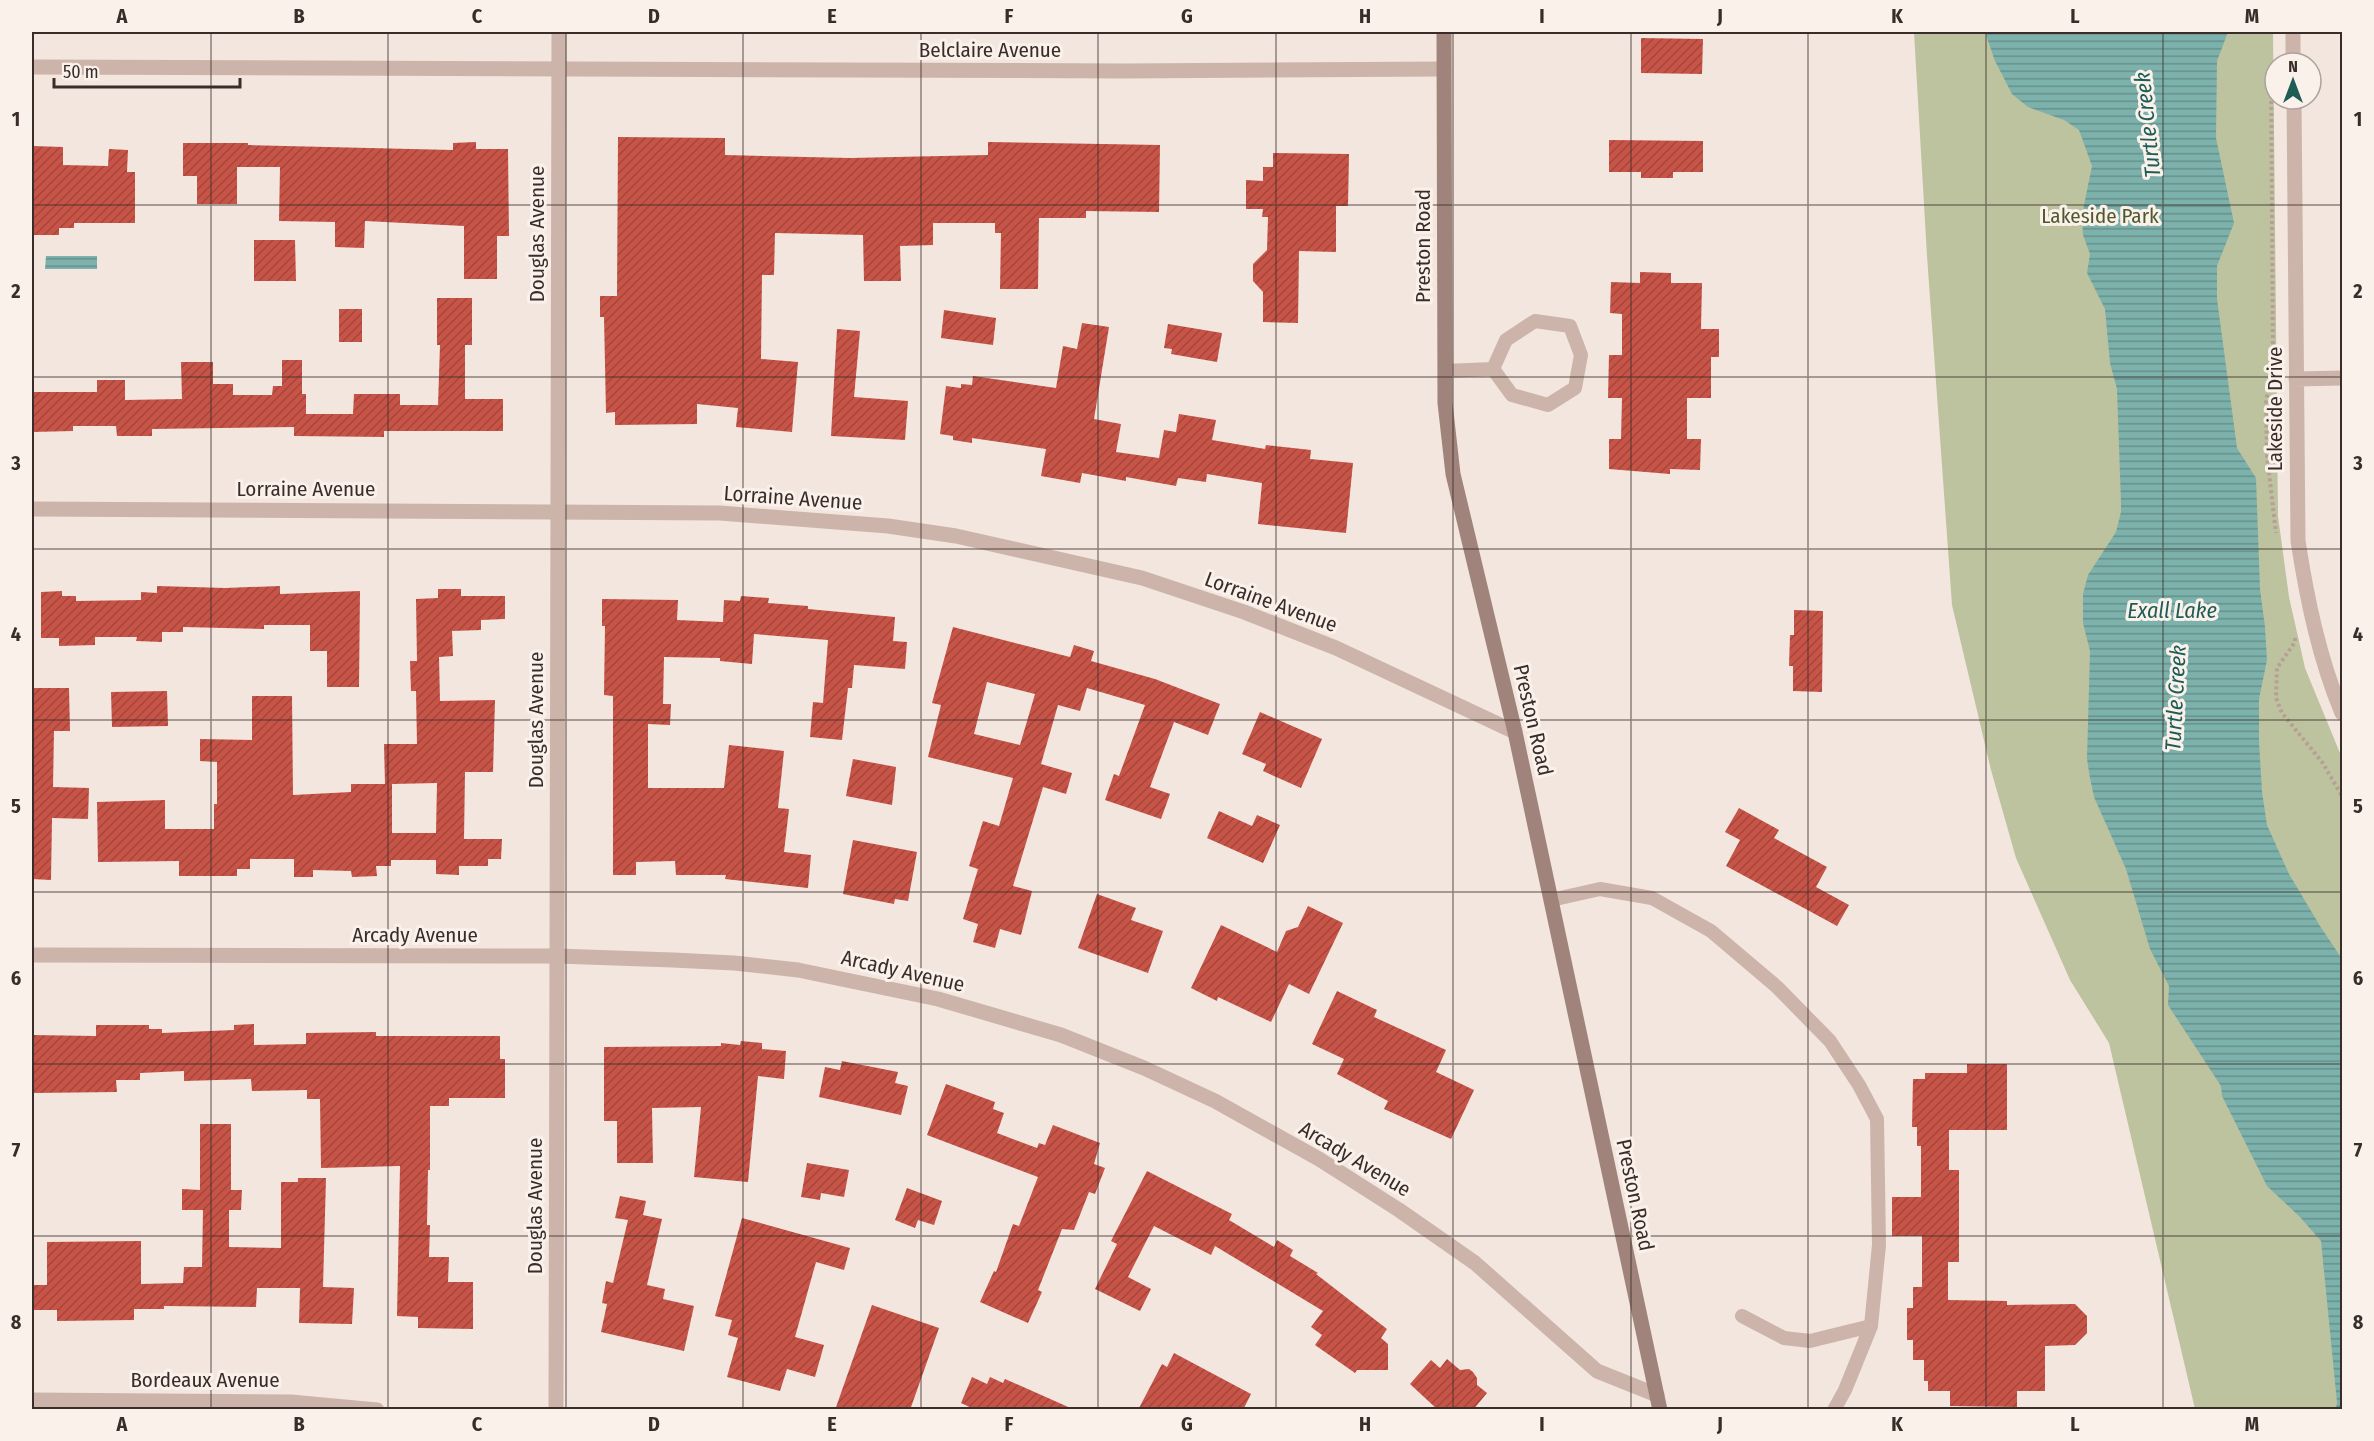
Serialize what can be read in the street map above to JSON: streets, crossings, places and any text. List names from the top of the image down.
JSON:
{
  "streets": {
    "main road": ["Preston Road"],
    "street": [
      "Belclaire Avenue",
      "Douglas Avenue",
      "Lakeside Drive",
      "Lorraine Avenue",
      "Arcady Avenue",
      "Bordeaux Avenue"
    ]
  },
  "crossings": [
    ["Belclaire Avenue", "Douglas Avenue"],
    ["Belclaire Avenue", "Preston Road"],
    ["Douglas Avenue", "Lorraine Avenue"],
    ["Douglas Avenue", "Arcady Avenue"],
    ["Preston Road", "Lorraine Avenue"],
    ["Preston Road", "Arcady Avenue"]
  ],
  "water": ["Turtle Creek", "Exall Lake"],
  "parks": ["Lakeside Park"],
  "scale_bar": "50 m",
  "north": "top",
  "grid": {
    "columns": [
      "A",
      "B",
      "C",
      "D",
      "E",
      "F",
      "G",
      "H",
      "I",
      "J",
      "K",
      "L",
      "M"
    ],
    "rows": [
      "1",
      "2",
      "3",
      "4",
      "5",
      "6",
      "7",
      "8"
    ]
  }
}
